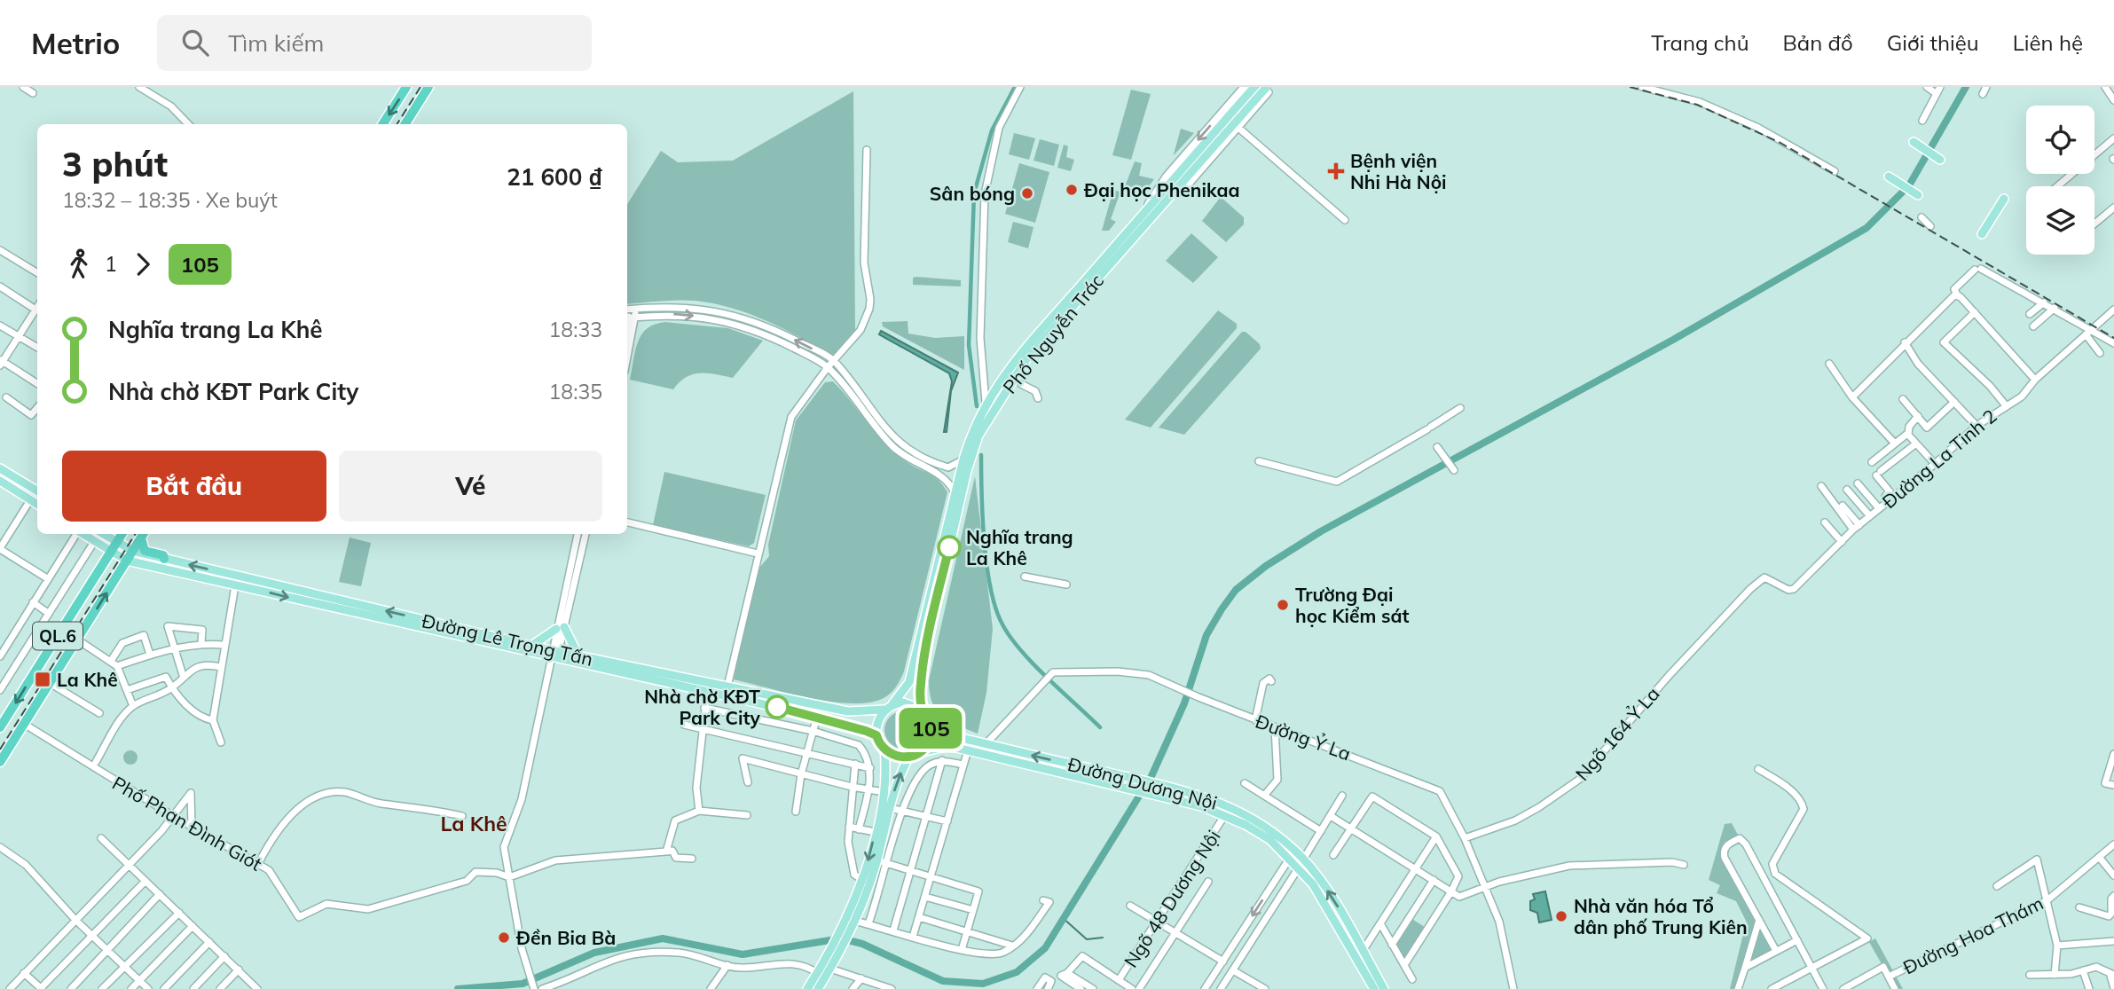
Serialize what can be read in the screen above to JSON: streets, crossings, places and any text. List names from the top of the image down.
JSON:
{
  "streets": {
    "highway": ["QL.6"],
    "main road": ["Phố Nguyễn Trác", "Đường Lê Trọng Tấn", "Đường Dương Nội"],
    "street": [
      "Đường La Tinh 2",
      "Ngõ 164 Ỷ La",
      "Đường Ỷ La",
      "Phố Phan Đình Giót",
      "Ngõ 48 Dương Nội",
      "Đường Hoa Thám"
    ]
  },
  "crossings": [
    ["Phố Nguyễn Trác", "Đường Lê Trọng Tấn"],
    ["Phố Nguyễn Trác", "Đường Dương Nội"],
    ["Đường La Tinh 2", "Ngõ 164 Ỷ La"],
    ["QL.6", "Đường Lê Trọng Tấn"],
    ["QL.6", "Phố Phan Đình Giót"],
    ["Đường Lê Trọng Tấn", "Đường Dương Nội"],
    ["Ngõ 164 Ỷ La", "Đường Ỷ La"],
    ["Đường Ỷ La", "Đường Dương Nội"],
    ["Đường Dương Nội", "Ngõ 48 Dương Nội"]
  ],
  "districts": ["La Khê"],
  "places": {
    "health": ["Bệnh viện Nhi Hà Nội"],
    "other": [
      "Đại học Phenikaa",
      "Sân bóng",
      "Nghĩa trang La Khê",
      "Trường Đại học Kiểm sát",
      "Nhà chờ KĐT Park City",
      "Nhà văn hóa Tổ dân phố Trung Kiên",
      "Đền Bia Bà"
    ],
    "transit": ["La Khê"]
  },
  "lines": ["bus line 105"],
  "page": {
    "header": "Metrio",
    "search": "Tìm kiếm",
    "nav": [
      "Trang chủ",
      "Bản đồ",
      "Giới thiệu",
      "Liên hệ"
    ],
    "on_map": "105",
    "heading": ["3 phút", "18:32 – 18:35 · Xe buýt", "21 600 ₫"],
    "legs": ["1", "105"],
    "list": [
      {
        "name": "Nghĩa trang La Khê",
        "value": "18:33"
      },
      {
        "name": "Nhà chờ KĐT Park City",
        "value": "18:35"
      }
    ],
    "buttons": ["Bắt đầu", "Vé"]
  }
}
